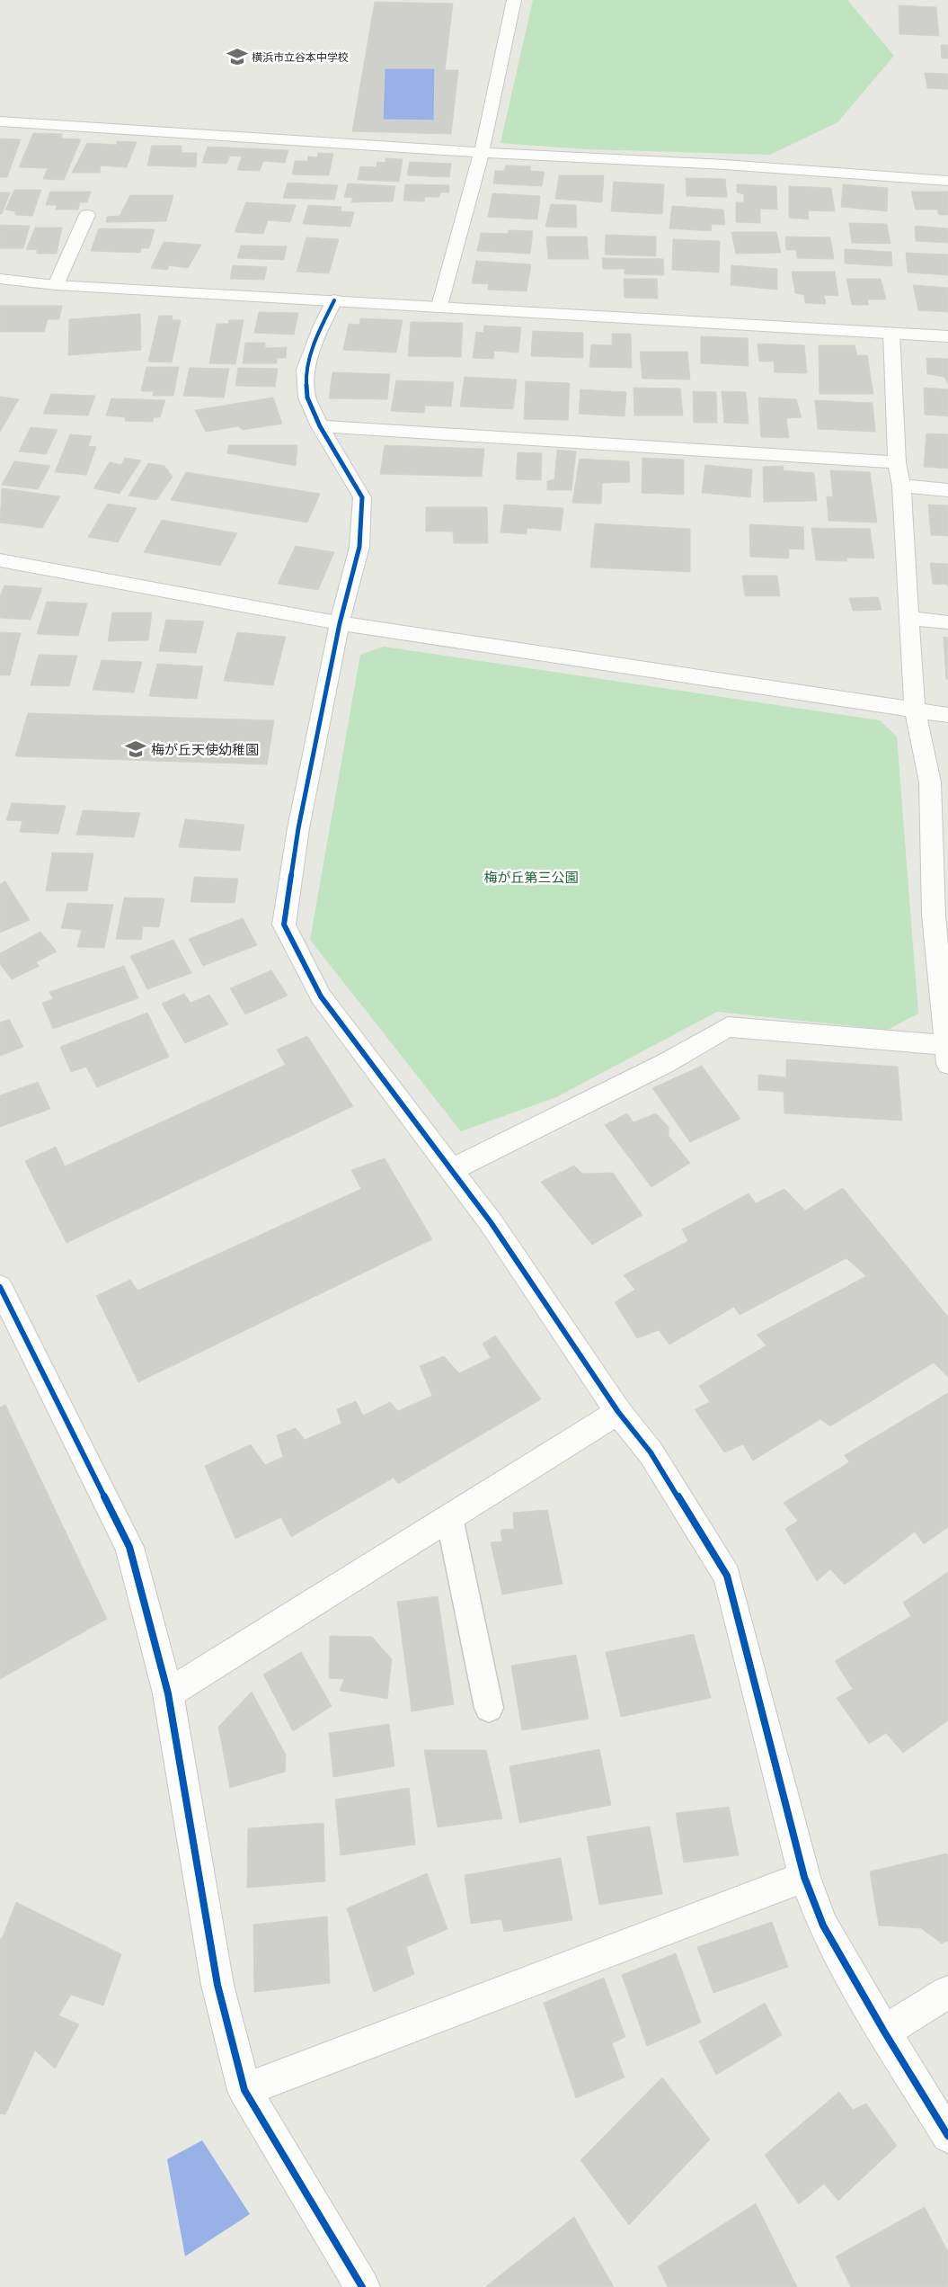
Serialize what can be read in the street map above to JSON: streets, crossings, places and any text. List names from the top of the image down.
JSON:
{
  "parks": ["梅が丘第三公園"],
  "places": {
    "school or university": ["横浜市立谷本中学校", "梅が丘天使幼稚園"]
  }
}
